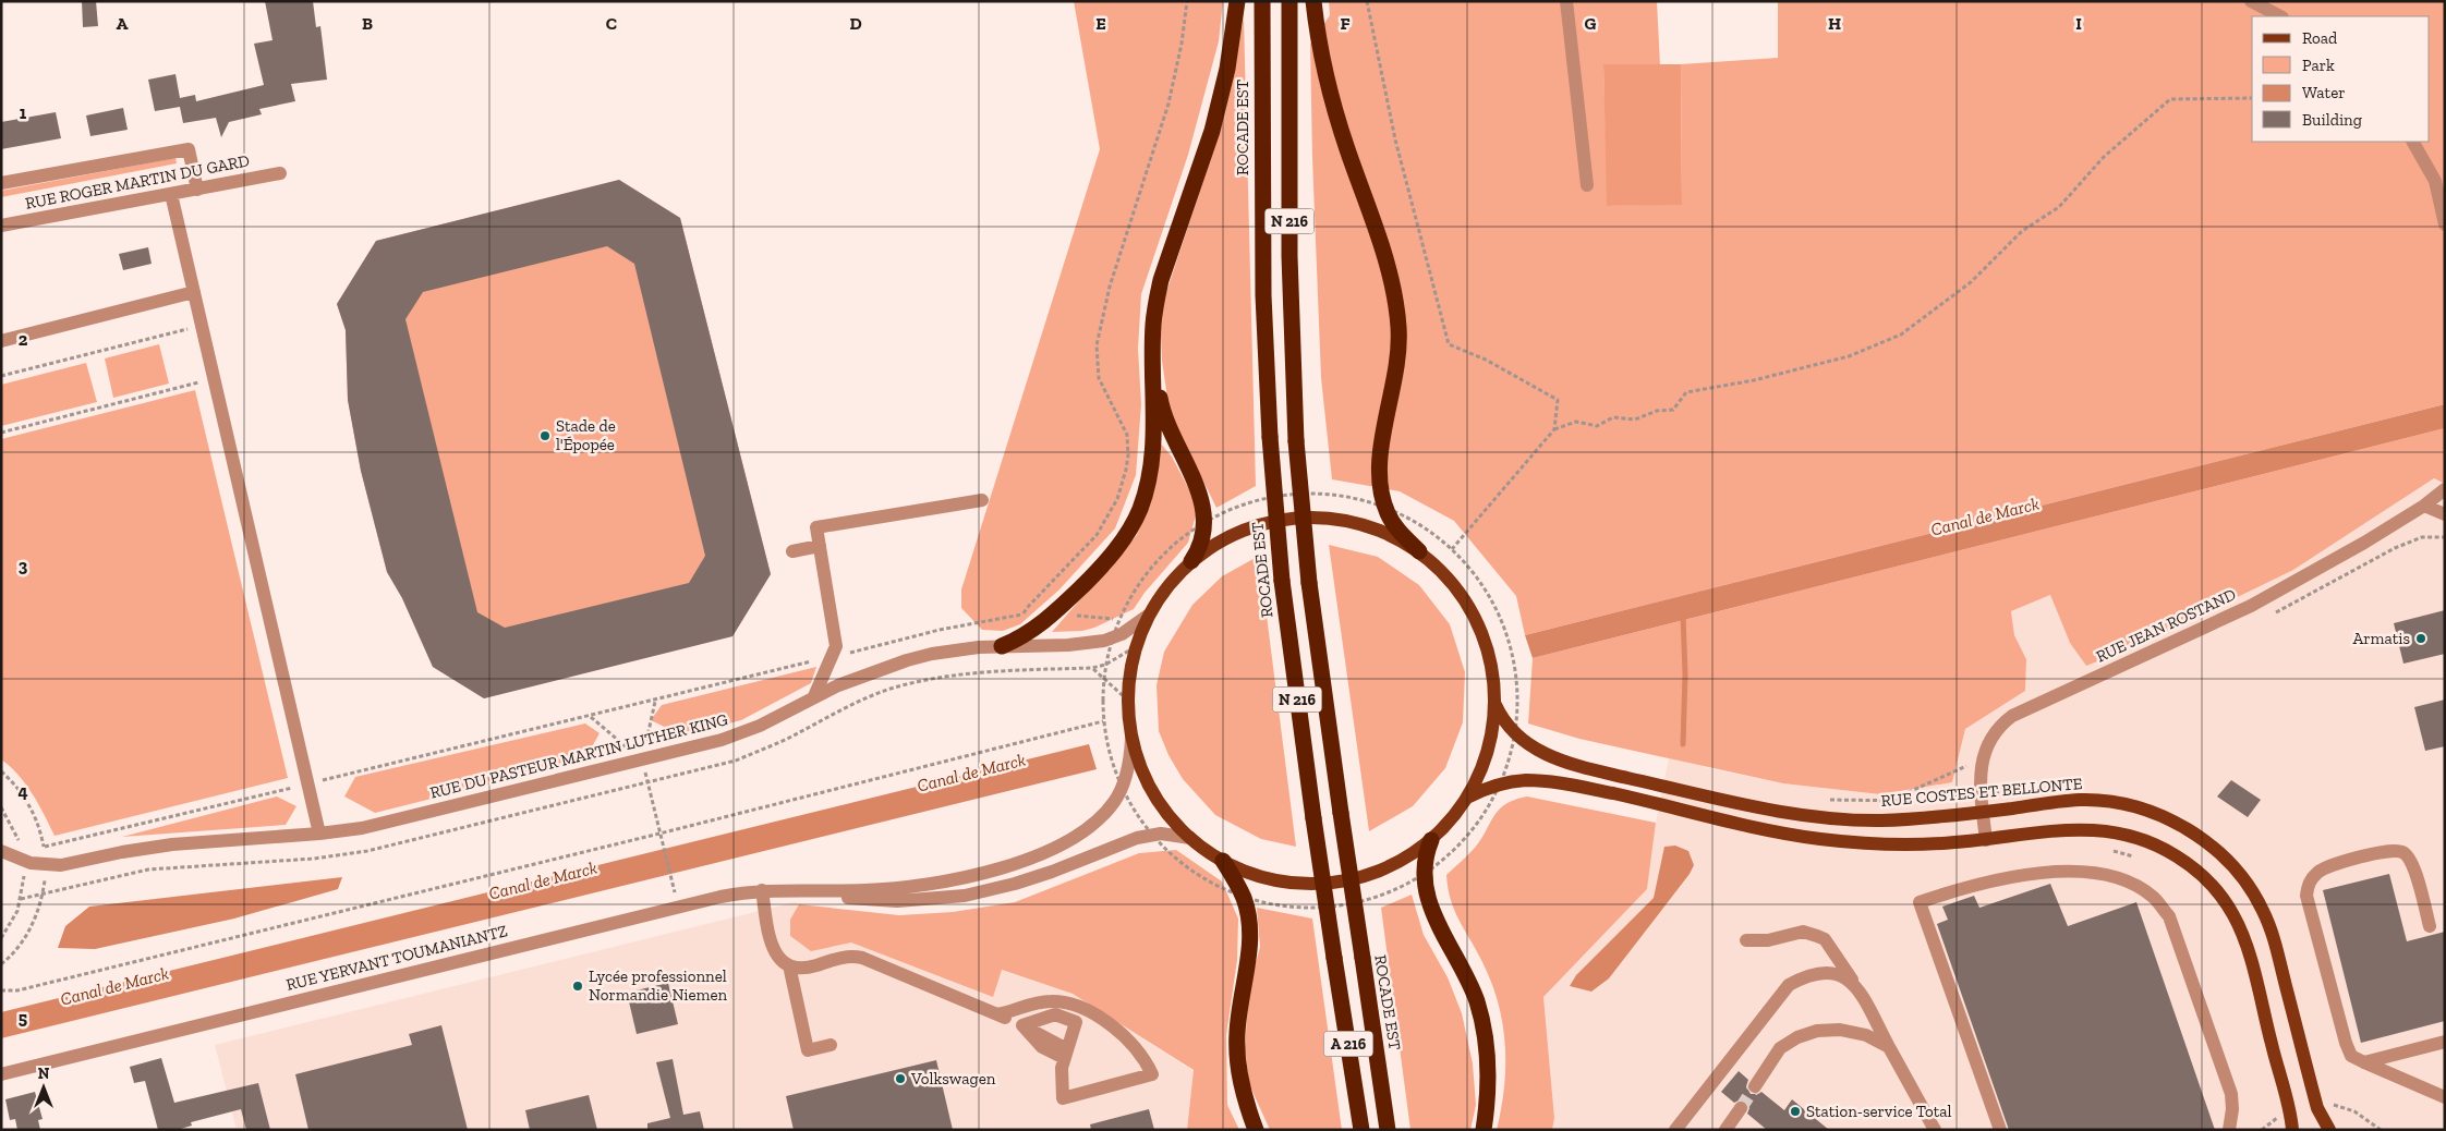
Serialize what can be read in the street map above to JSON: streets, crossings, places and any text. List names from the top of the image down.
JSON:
{
  "streets": {
    "highway": ["ROCADE EST", "N 216", "A 216"],
    "main road": ["RUE COSTES ET BELLONTE"],
    "street": [
      "RUE ROGER MARTIN DU GARD",
      "RUE JEAN ROSTAND",
      "RUE DU PASTEUR MARTIN LUTHER KING",
      "RUE YERVANT TOUMANIANTZ"
    ]
  },
  "crossings": [
    ["RUE JEAN ROSTAND", "RUE COSTES ET BELLONTE"]
  ],
  "water": ["Canal de Marck"],
  "places": [
    "Stade de l'Épopée",
    "Armatis",
    "Lycée professionnel Normandie Niemen",
    "Volkswagen",
    "Station-service Total"
  ],
  "legend": [
    "Road",
    "Park",
    "Water",
    "Building"
  ],
  "north": "top",
  "grid": {
    "columns": [
      "A",
      "B",
      "C",
      "D",
      "E",
      "F",
      "G",
      "H",
      "I"
    ],
    "rows": [
      "1",
      "2",
      "3",
      "4",
      "5"
    ]
  }
}
